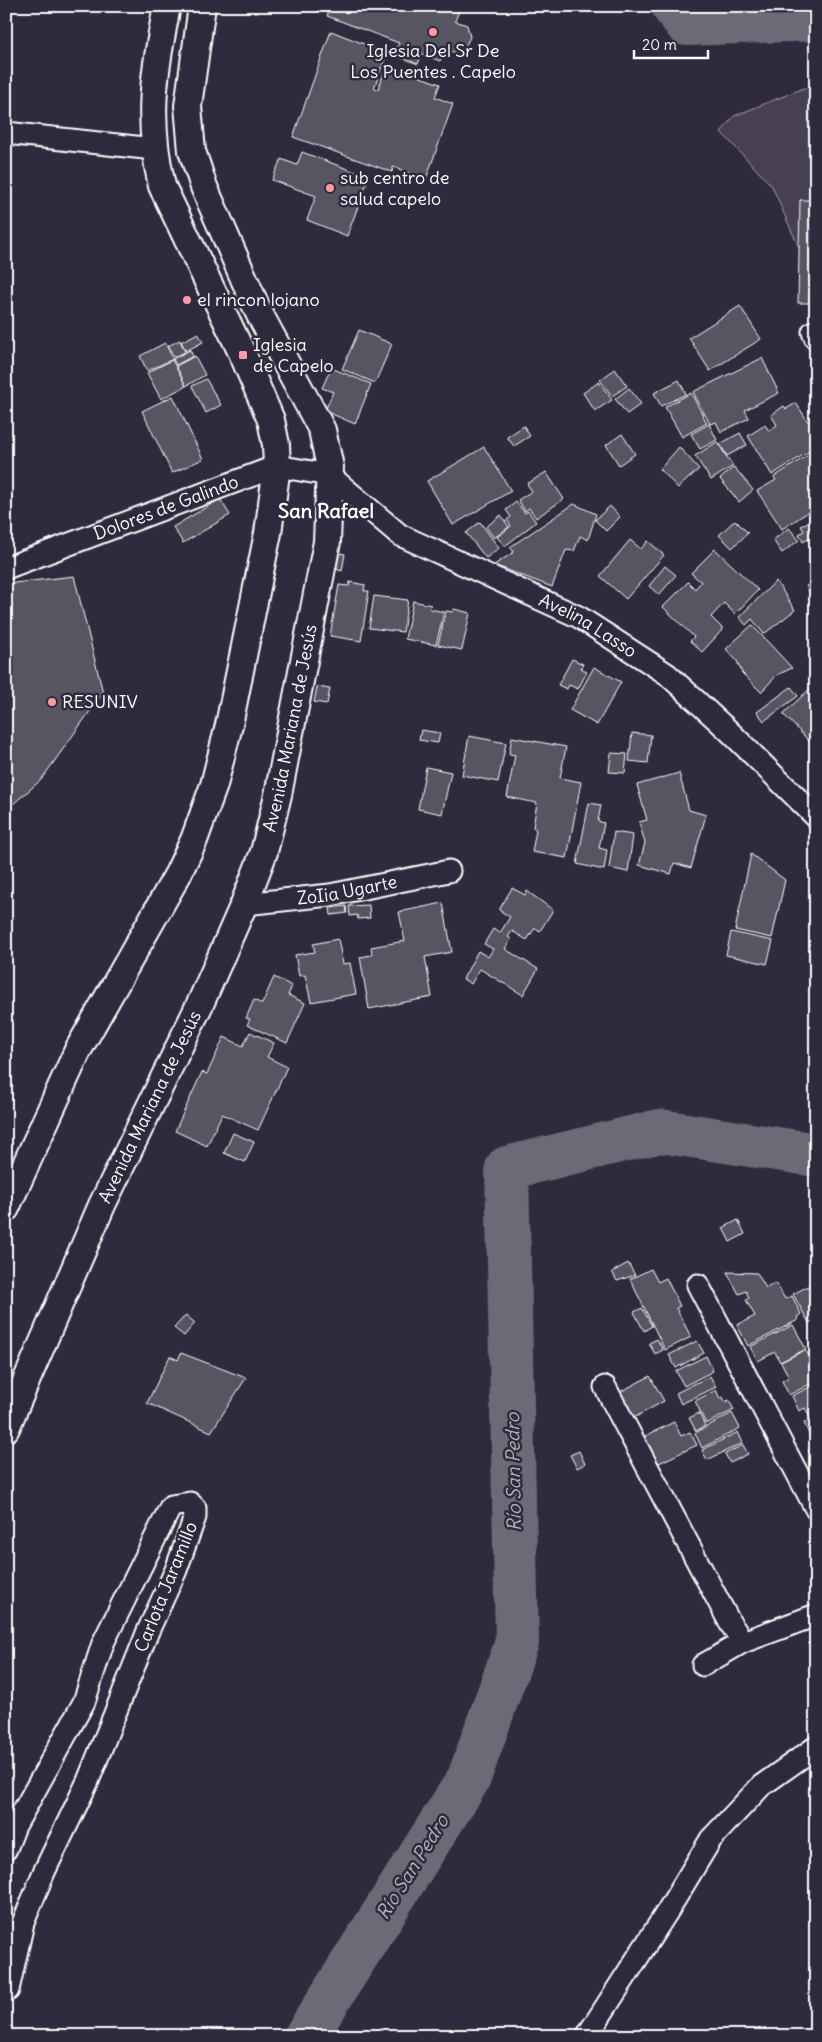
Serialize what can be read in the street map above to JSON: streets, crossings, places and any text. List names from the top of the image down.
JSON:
{
  "streets": {
    "street": [
      "Dolores de Galindo",
      "Avelina Lasso",
      "Avenida Mariana de Jesús",
      "ZoIia Ugarte",
      "Carlota Jaramillo"
    ]
  },
  "crossings": [
    ["Avelina Lasso", "Avenida Mariana de Jesús"],
    ["Avenida Mariana de Jesús", "ZoIia Ugarte"]
  ],
  "districts": ["San Rafael"],
  "water": ["Río San Pedro"],
  "places": {
    "other": [
      "Iglesia Del Sr De Los Puentes . Capelo",
      "sub centro de salud capelo",
      "el rincon lojano",
      "RESUNIV"
    ],
    "transit": ["Iglesia de Capelo"]
  },
  "scale_bar": "20 m"
}
